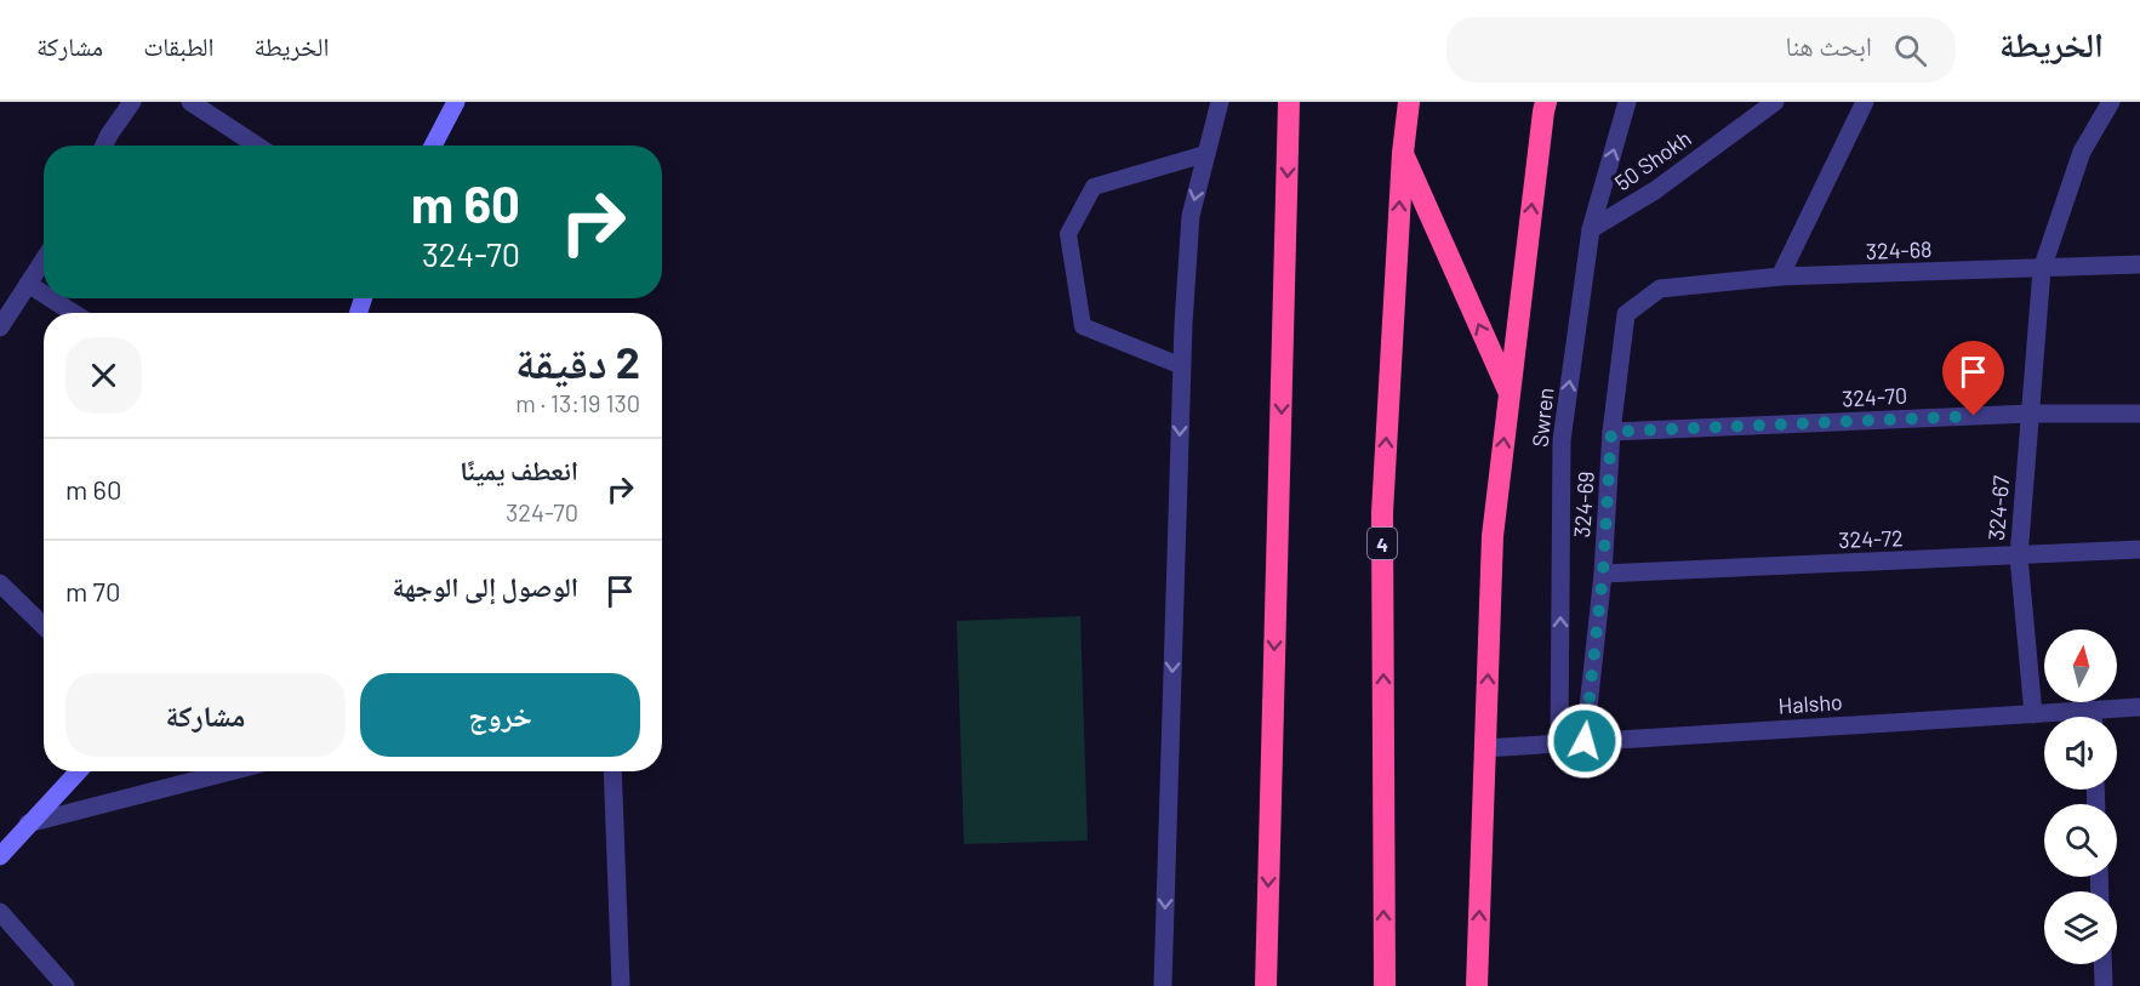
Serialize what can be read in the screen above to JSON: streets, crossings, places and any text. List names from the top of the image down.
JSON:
{
  "streets": {
    "highway": ["4"],
    "street": [
      "50 Shokh",
      "324-68",
      "324-70",
      "Swren",
      "324-69",
      "324-67",
      "324-72",
      "Halsho"
    ]
  },
  "crossings": [
    ["50 Shokh", "Swren"],
    ["324-68", "324-69"],
    ["324-68", "324-67"],
    ["324-70", "324-69"],
    ["324-70", "324-67"],
    ["Swren", "Halsho"],
    ["324-69", "324-72"],
    ["324-69", "Halsho"],
    ["324-67", "324-72"],
    ["324-67", "Halsho"]
  ],
  "one_way": ["Swren"],
  "north": "top",
  "page": {
    "header": "الخريطة",
    "search": "ابحث هنا",
    "nav": ["الخريطة", "الطبقات", "مشاركة"],
    "turn": ["60 m", "324-70"],
    "heading": ["2 دقيقة", "130 m · 13:19"],
    "list": [
      {
        "name": "انعطف يمينًا",
        "note": "324-70",
        "value": "60 m"
      },
      {
        "name": "الوصول إلى الوجهة",
        "value": "70 m"
      }
    ],
    "buttons": ["خروج", "مشاركة"]
  }
}
